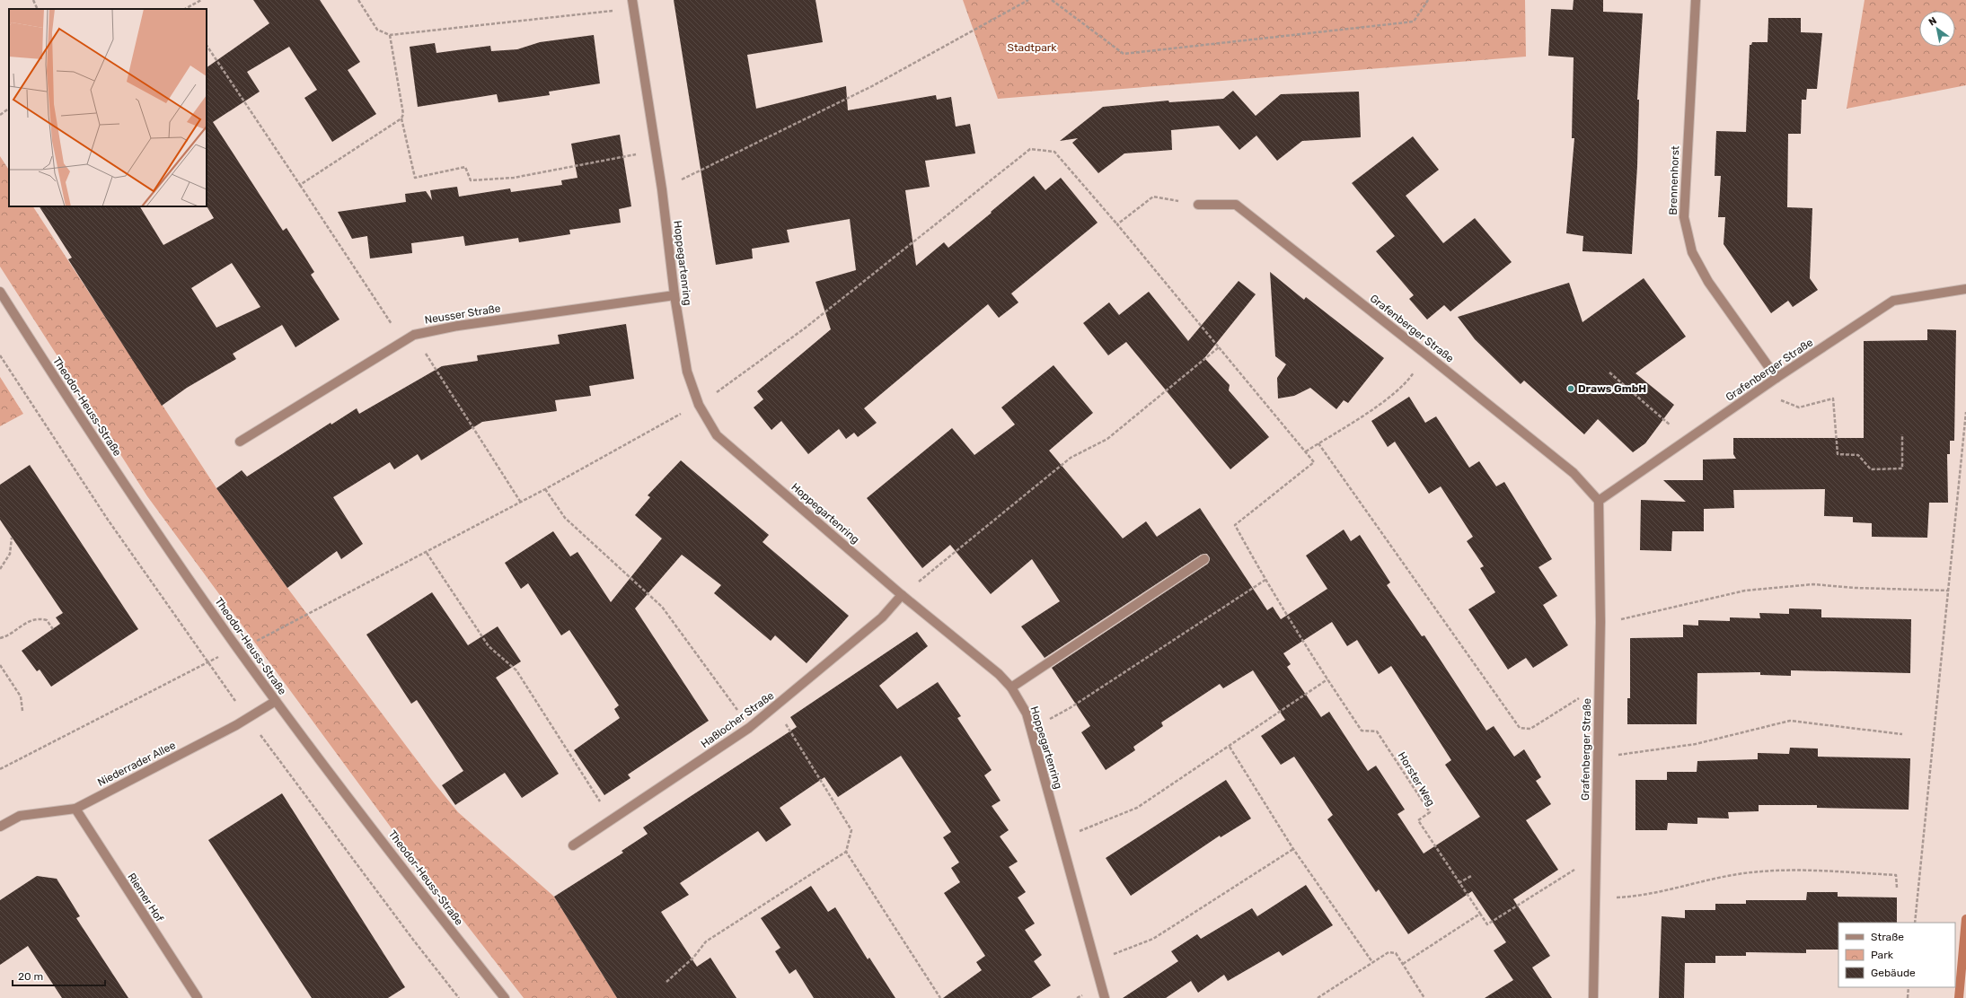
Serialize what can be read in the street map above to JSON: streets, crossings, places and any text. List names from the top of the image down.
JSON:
{
  "streets": {
    "street": [
      "Brennenhorst",
      "Hoppegartenring",
      "Neusser Straße",
      "Grafenberger Straße",
      "Theodor-Heuss-Straße",
      "Haßlocher Straße",
      "Niederrader Allee",
      "Riemer Hof"
    ],
    "path": ["Horster Weg"]
  },
  "crossings": [
    ["Brennenhorst", "Grafenberger Straße"],
    ["Hoppegartenring", "Neusser Straße"],
    ["Hoppegartenring", "Haßlocher Straße"],
    ["Grafenberger Straße", "Horster Weg"],
    ["Theodor-Heuss-Straße", "Niederrader Allee"],
    ["Niederrader Allee", "Riemer Hof"]
  ],
  "parks": ["Stadtpark"],
  "places": ["Draws GmbH"],
  "legend": ["Straße", "Park", "Gebäude"],
  "scale_bar": "20 m",
  "north": "top left"
}
